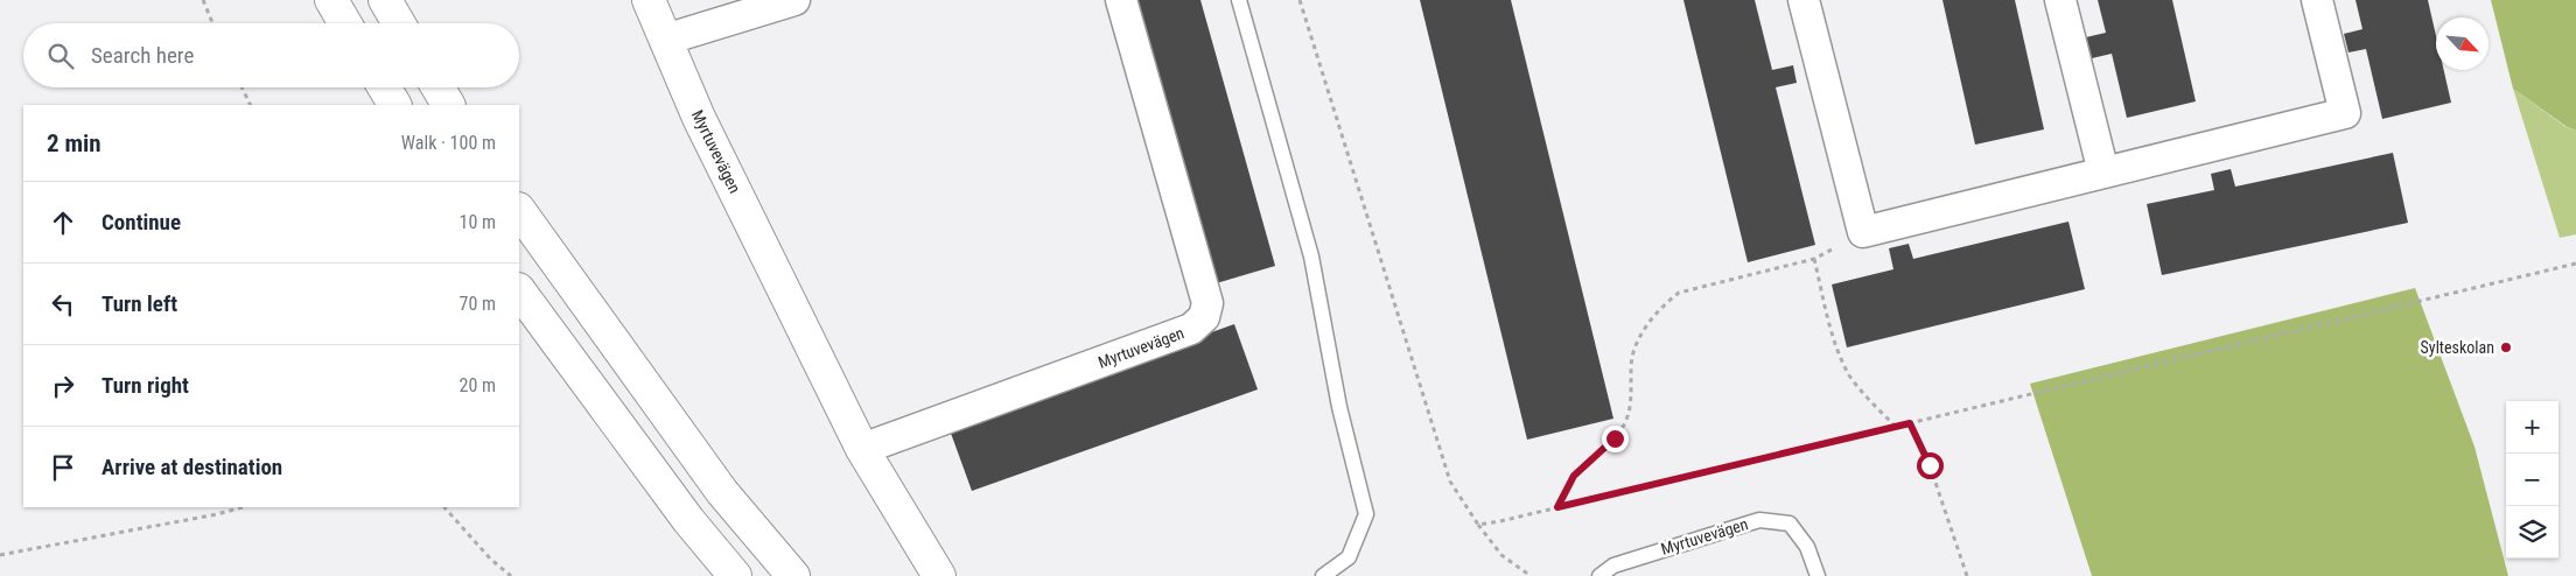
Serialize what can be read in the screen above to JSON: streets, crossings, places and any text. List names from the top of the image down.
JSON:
{
  "streets": {
    "main road": ["Myrtuvevägen"]
  },
  "places": ["Sylteskolan"],
  "north": "bottom right",
  "page": {
    "search": "Search here",
    "heading": ["2 min", "Walk · 100 m"],
    "list": [
      ["Continue", "10 m"],
      ["Turn left", "70 m"],
      ["Turn right", "20 m"],
      "Arrive at destination"
    ],
    "map_buttons": ["+", "−"]
  }
}
